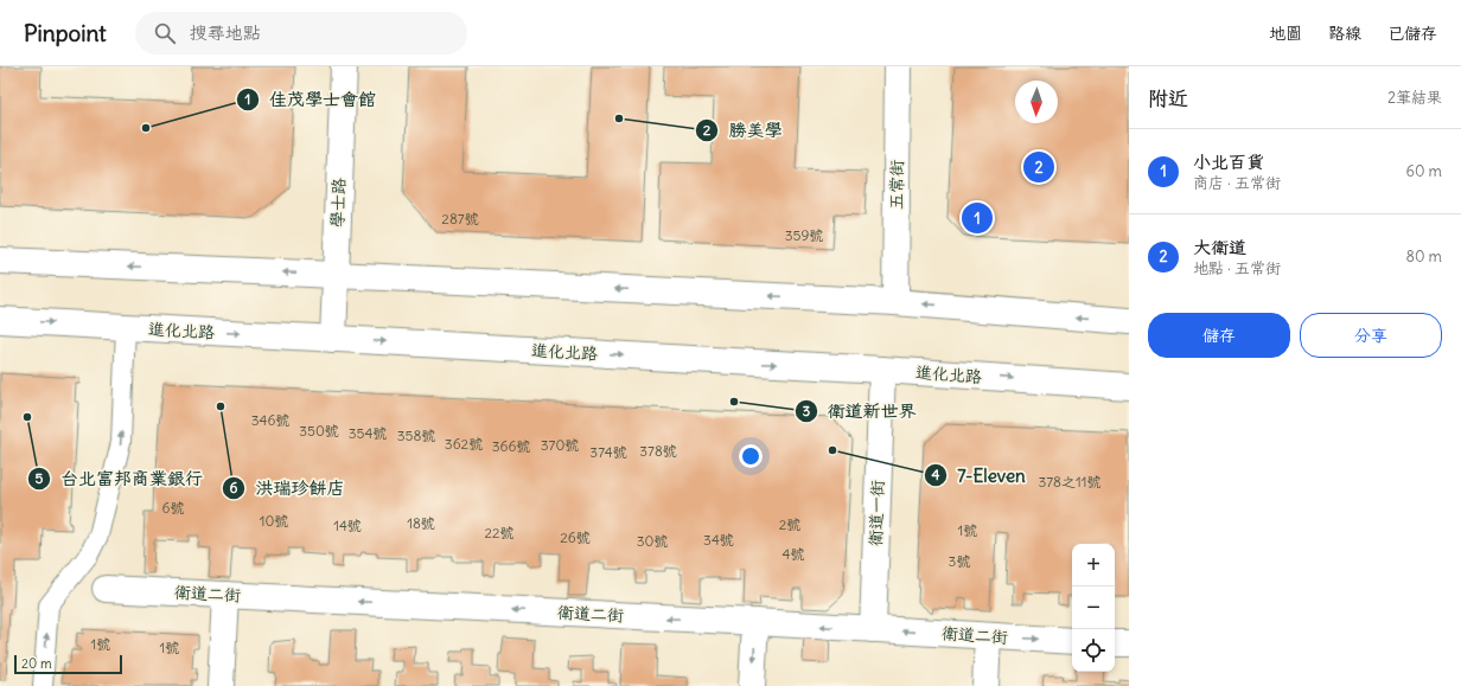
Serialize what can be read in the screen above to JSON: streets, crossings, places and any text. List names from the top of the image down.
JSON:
{
  "streets": {
    "main road": [
      "五常街",
      "學士路",
      "進化北路",
      "衛道一街",
      "衛道二街"
    ]
  },
  "crossings": [
    ["學士路", "進化北路"],
    ["進化北路", "衛道一街"],
    ["衛道一街", "衛道二街"]
  ],
  "one_way": ["衛道二街"],
  "places": [
    "勝美學",
    "佳茂學士會館",
    "衛道新世界",
    "洪瑞珍餅店",
    "台北富邦商業銀行",
    "7-Eleven"
  ],
  "house_numbers": [
    "287號",
    "359號",
    "346號",
    "350號",
    "354號",
    "358號",
    "362號",
    "370號",
    "366號",
    "378號",
    "374號",
    "378之11號",
    "6號",
    "10號",
    "18號",
    "2號",
    "14號",
    "1號",
    "22號",
    "26號",
    "34號",
    "30號",
    "4號",
    "3號",
    "1號",
    "1號"
  ],
  "scale_bar": "20 m",
  "north": "bottom",
  "page": {
    "header": "Pinpoint",
    "search": "搜尋地點",
    "nav": ["地圖", "路線", "已儲存"],
    "heading": ["附近", "2筆結果"],
    "list": [
      {
        "mark": "1",
        "name": "小北百貨",
        "note": "商店 · 五常街",
        "value": "60 m"
      },
      {
        "mark": "2",
        "name": "大衛道",
        "note": "地點 · 五常街",
        "value": "80 m"
      }
    ],
    "pins": ["2", "1"],
    "buttons": ["儲存", "分享"],
    "map_buttons": ["+", "−"],
    "scale": "20 m"
  }
}
